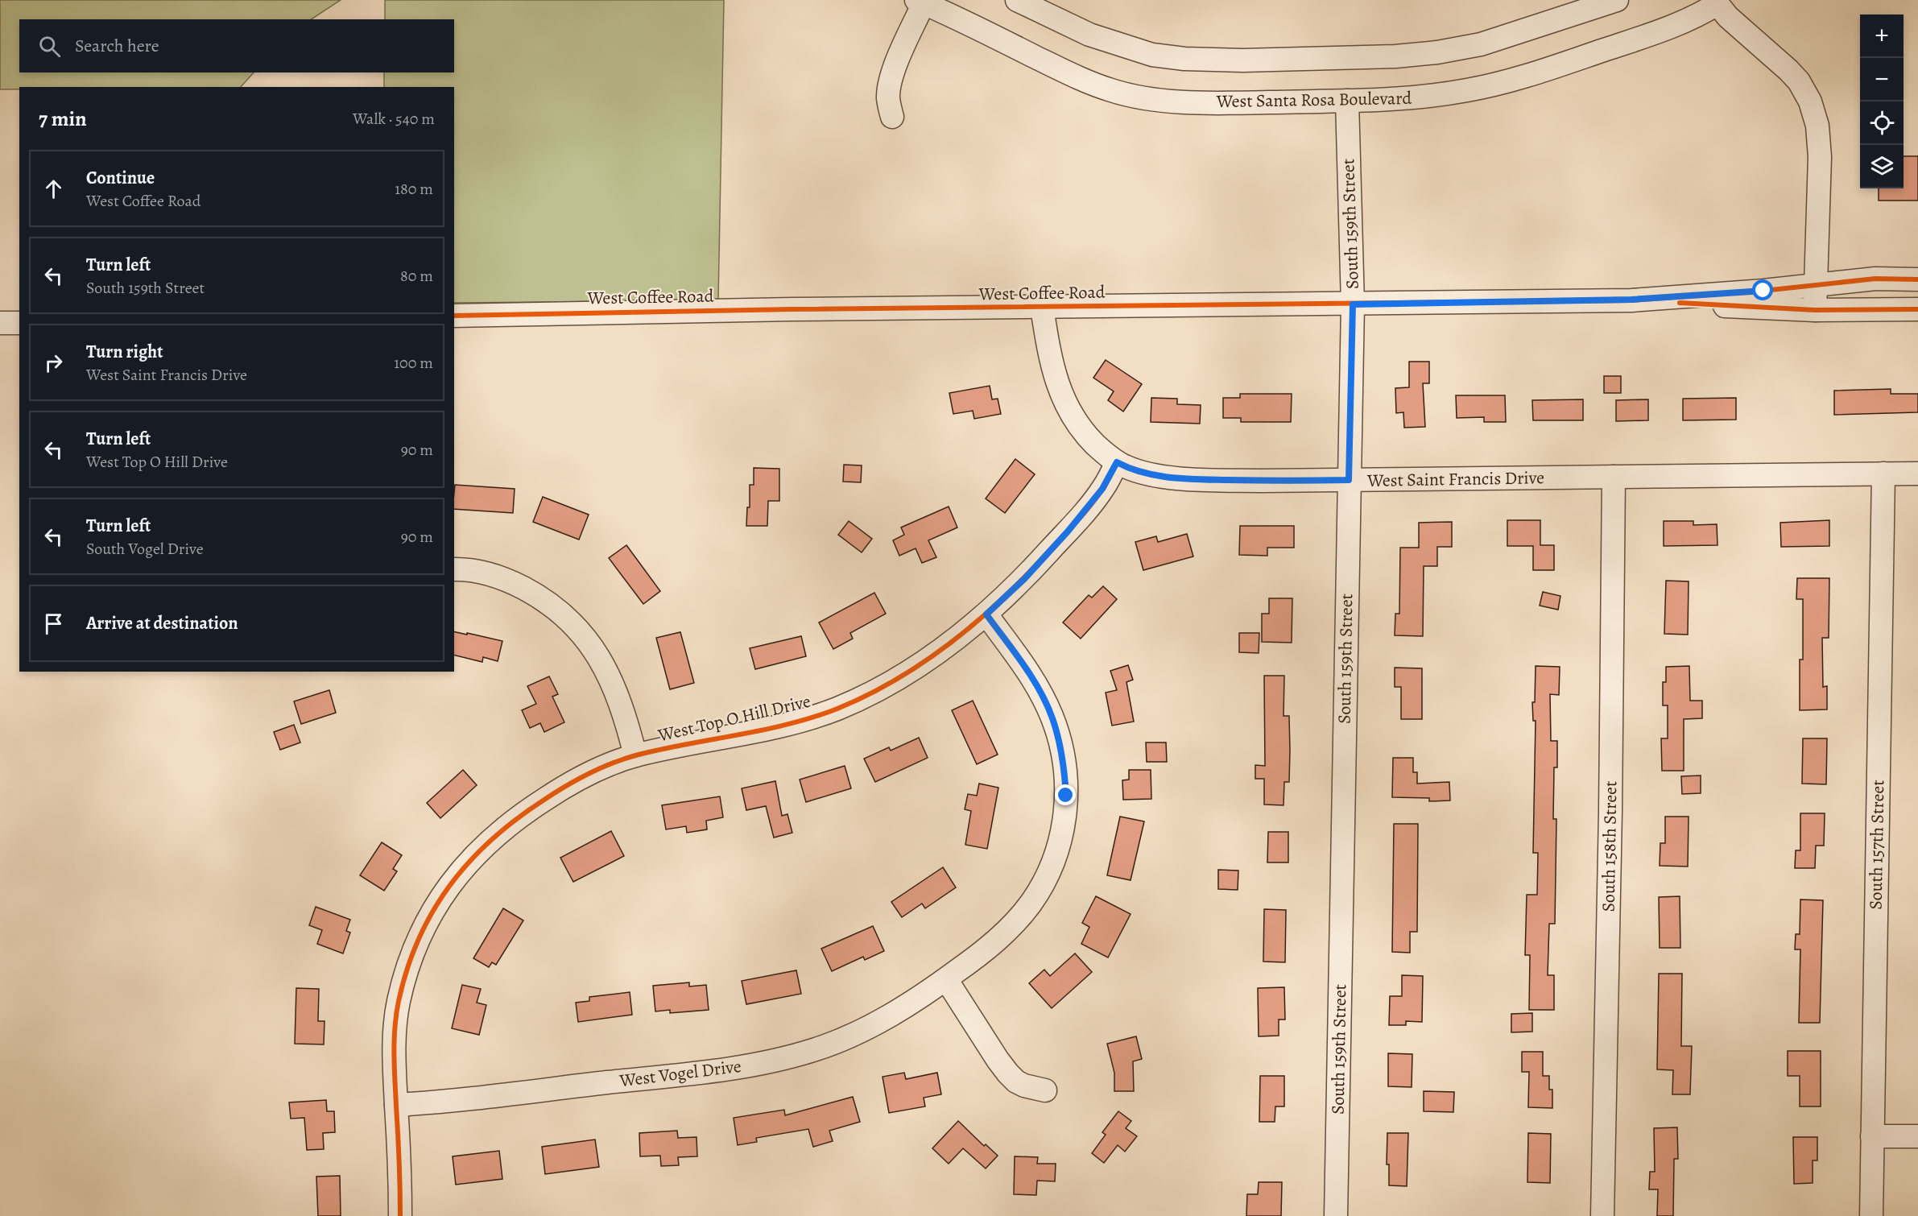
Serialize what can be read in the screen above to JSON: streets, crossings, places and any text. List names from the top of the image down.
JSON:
{
  "streets": {
    "street": [
      "West Santa Rosa Boulevard",
      "South 159th Street",
      "West Coffee Road",
      "West Saint Francis Drive",
      "West Top O Hill Drive",
      "South 157th Street",
      "South 158th Street",
      "West Vogel Drive"
    ]
  },
  "crossings": [
    ["West Santa Rosa Boulevard", "South 159th Street"],
    ["South 159th Street", "West Coffee Road"],
    ["South 159th Street", "West Saint Francis Drive"],
    ["West Coffee Road", "West Saint Francis Drive"],
    ["West Saint Francis Drive", "West Top O Hill Drive"],
    ["West Saint Francis Drive", "South 157th Street"],
    ["West Saint Francis Drive", "South 158th Street"],
    ["West Top O Hill Drive", "West Vogel Drive"]
  ],
  "page": {
    "map_buttons": ["+", "−"],
    "search": "Search here",
    "heading": ["7 min", "Walk · 540 m"],
    "list": [
      ["Continue", "West Coffee Road", "180 m"],
      ["Turn left", "South 159th Street", "80 m"],
      ["Turn right", "West Saint Francis Drive", "100 m"],
      ["Turn left", "West Top O Hill Drive", "90 m"],
      ["Turn left", "South Vogel Drive", "90 m"],
      "Arrive at destination"
    ]
  }
}
